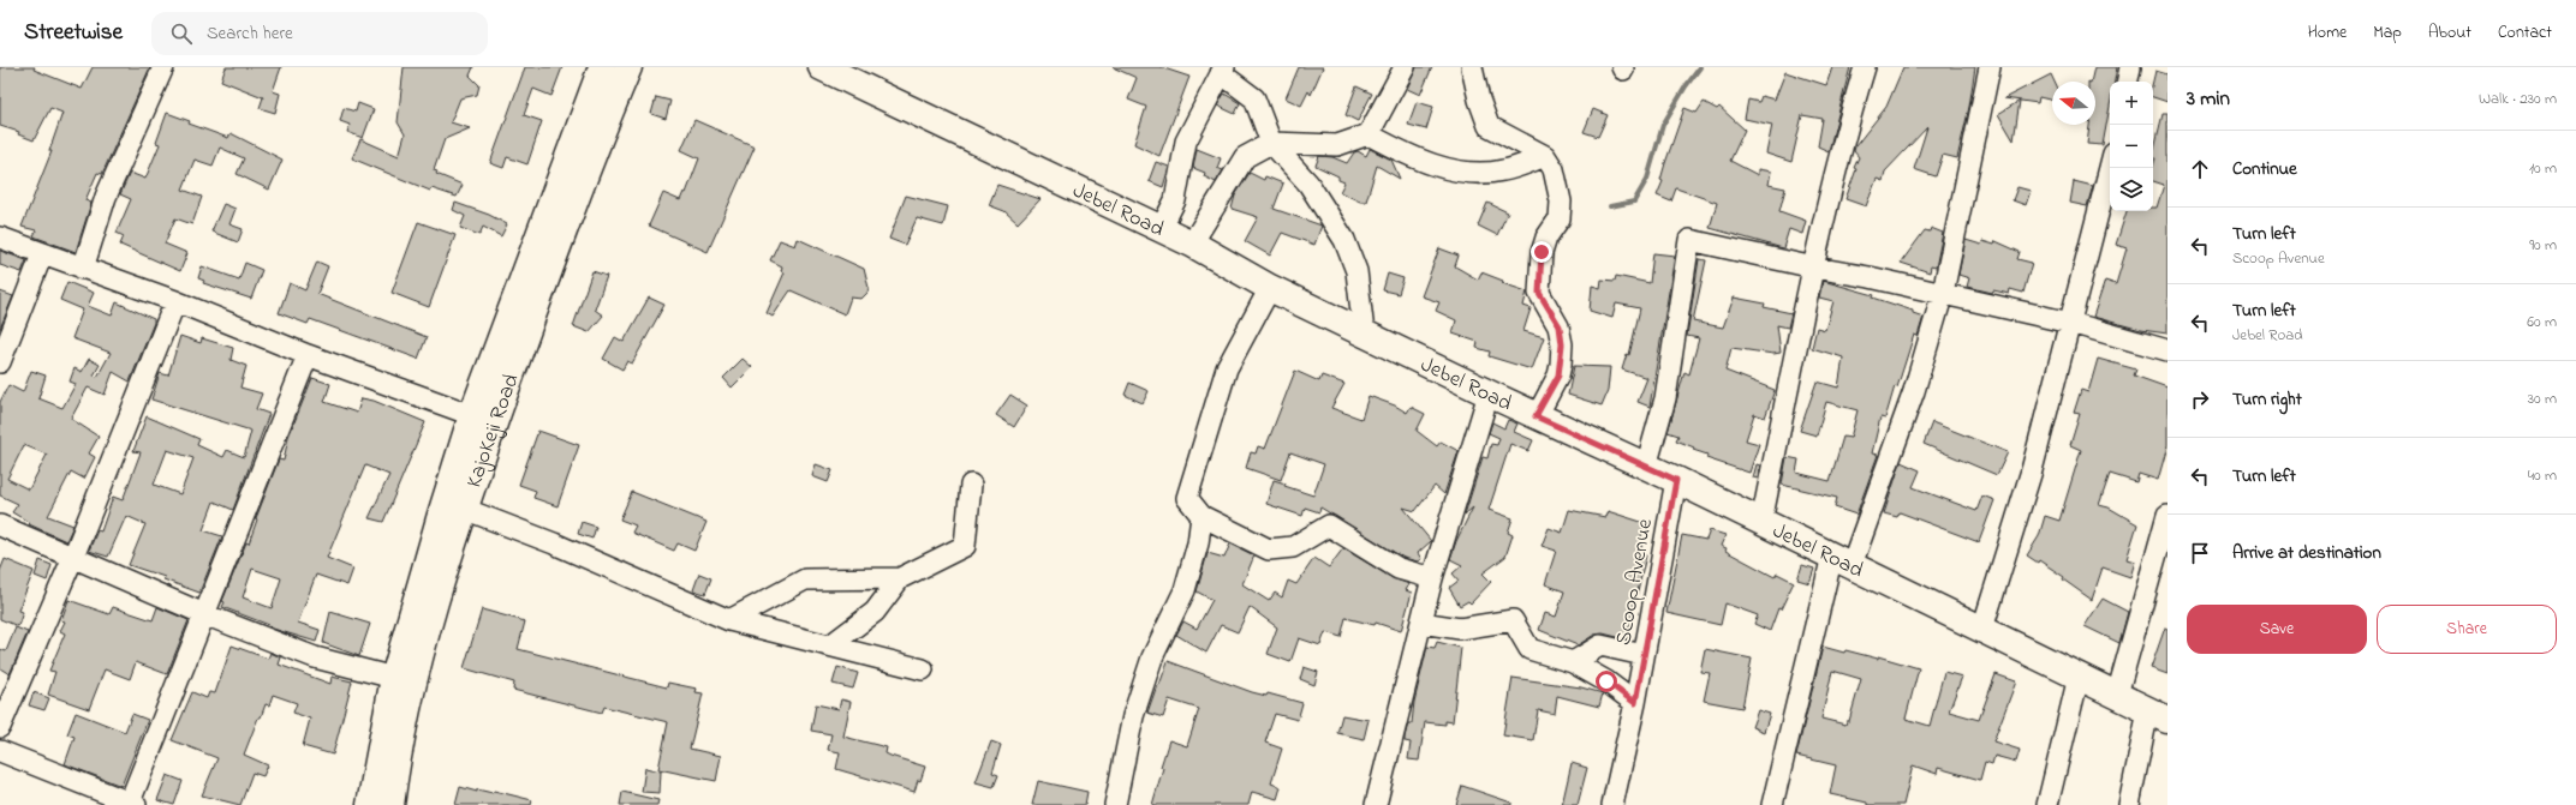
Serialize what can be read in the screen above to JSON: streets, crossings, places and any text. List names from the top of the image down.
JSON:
{
  "streets": {
    "main road": ["Jebel Road", "KajoKeji Road"],
    "street": ["Scoop Avenue"]
  },
  "crossings": [
    ["Jebel Road", "Scoop Avenue"]
  ],
  "north": "left",
  "page": {
    "header": "Streetwise",
    "search": "Search here",
    "nav": [
      "Home",
      "Map",
      "About",
      "Contact"
    ],
    "heading": ["3 min", "Walk · 230 m"],
    "map_buttons": ["+", "−"],
    "list": [
      ["Continue", "10 m"],
      ["Turn left", "Scoop Avenue", "90 m"],
      ["Turn left", "Jebel Road", "60 m"],
      ["Turn right", "30 m"],
      ["Turn left", "40 m"],
      "Arrive at destination"
    ],
    "buttons": ["Save", "Share"]
  }
}
